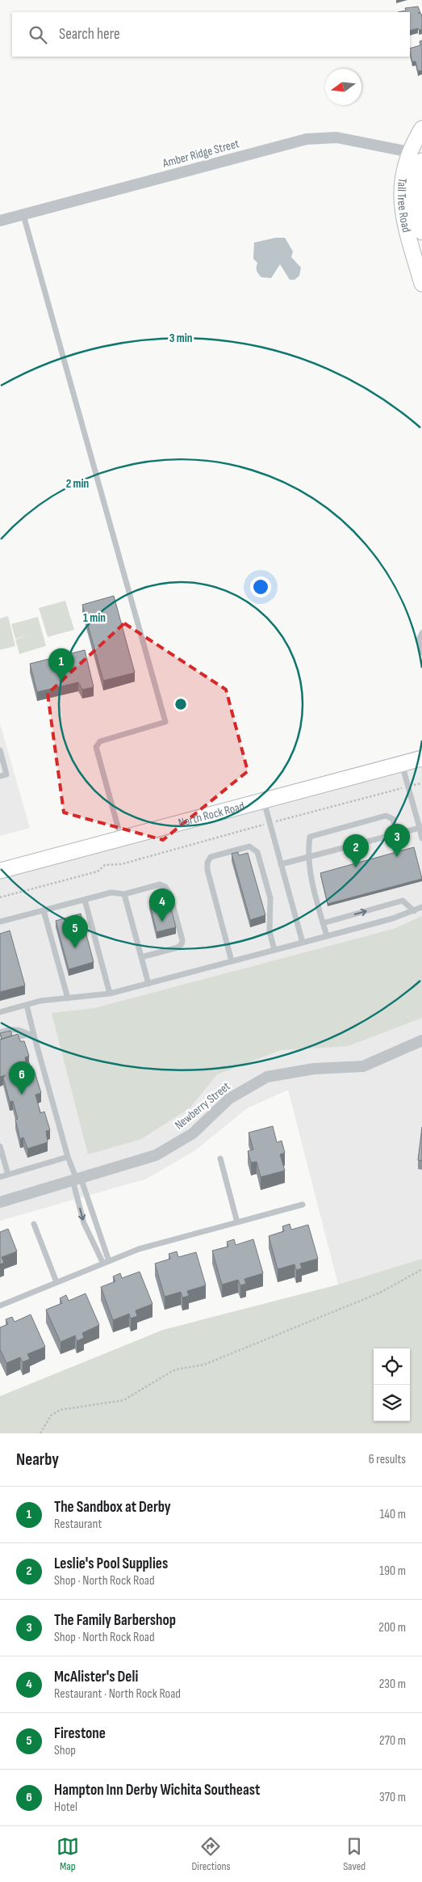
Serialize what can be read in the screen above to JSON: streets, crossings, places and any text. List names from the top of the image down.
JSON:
{
  "streets": {
    "main road": ["Tall Tree Road", "North Rock Road"],
    "street": ["Amber Ridge Street", "Newberry Street"]
  },
  "crossings": [
    ["Amber Ridge Street", "Tall Tree Road"]
  ],
  "north": "left",
  "page": {
    "search": "Search here",
    "pins": [
      "1",
      "3",
      "2",
      "4",
      "5",
      "6"
    ],
    "heading": ["Nearby", "6 results"],
    "list": [
      {
        "mark": "1",
        "name": "The Sandbox at Derby",
        "note": "Restaurant",
        "value": "140 m"
      },
      {
        "mark": "2",
        "name": "Leslie's Pool Supplies",
        "note": "Shop · North Rock Road",
        "value": "190 m"
      },
      {
        "mark": "3",
        "name": "The Family Barbershop",
        "note": "Shop · North Rock Road",
        "value": "200 m"
      },
      {
        "mark": "4",
        "name": "McAlister's Deli",
        "note": "Restaurant · North Rock Road",
        "value": "230 m"
      },
      {
        "mark": "5",
        "name": "Firestone",
        "note": "Shop",
        "value": "270 m"
      },
      {
        "mark": "6",
        "name": "Hampton Inn Derby Wichita Southeast",
        "note": "Hotel",
        "value": "370 m"
      }
    ],
    "nav": ["Map", "Directions", "Saved"]
  },
  "rings": ["3 min", "2 min", "1 min"]
}
